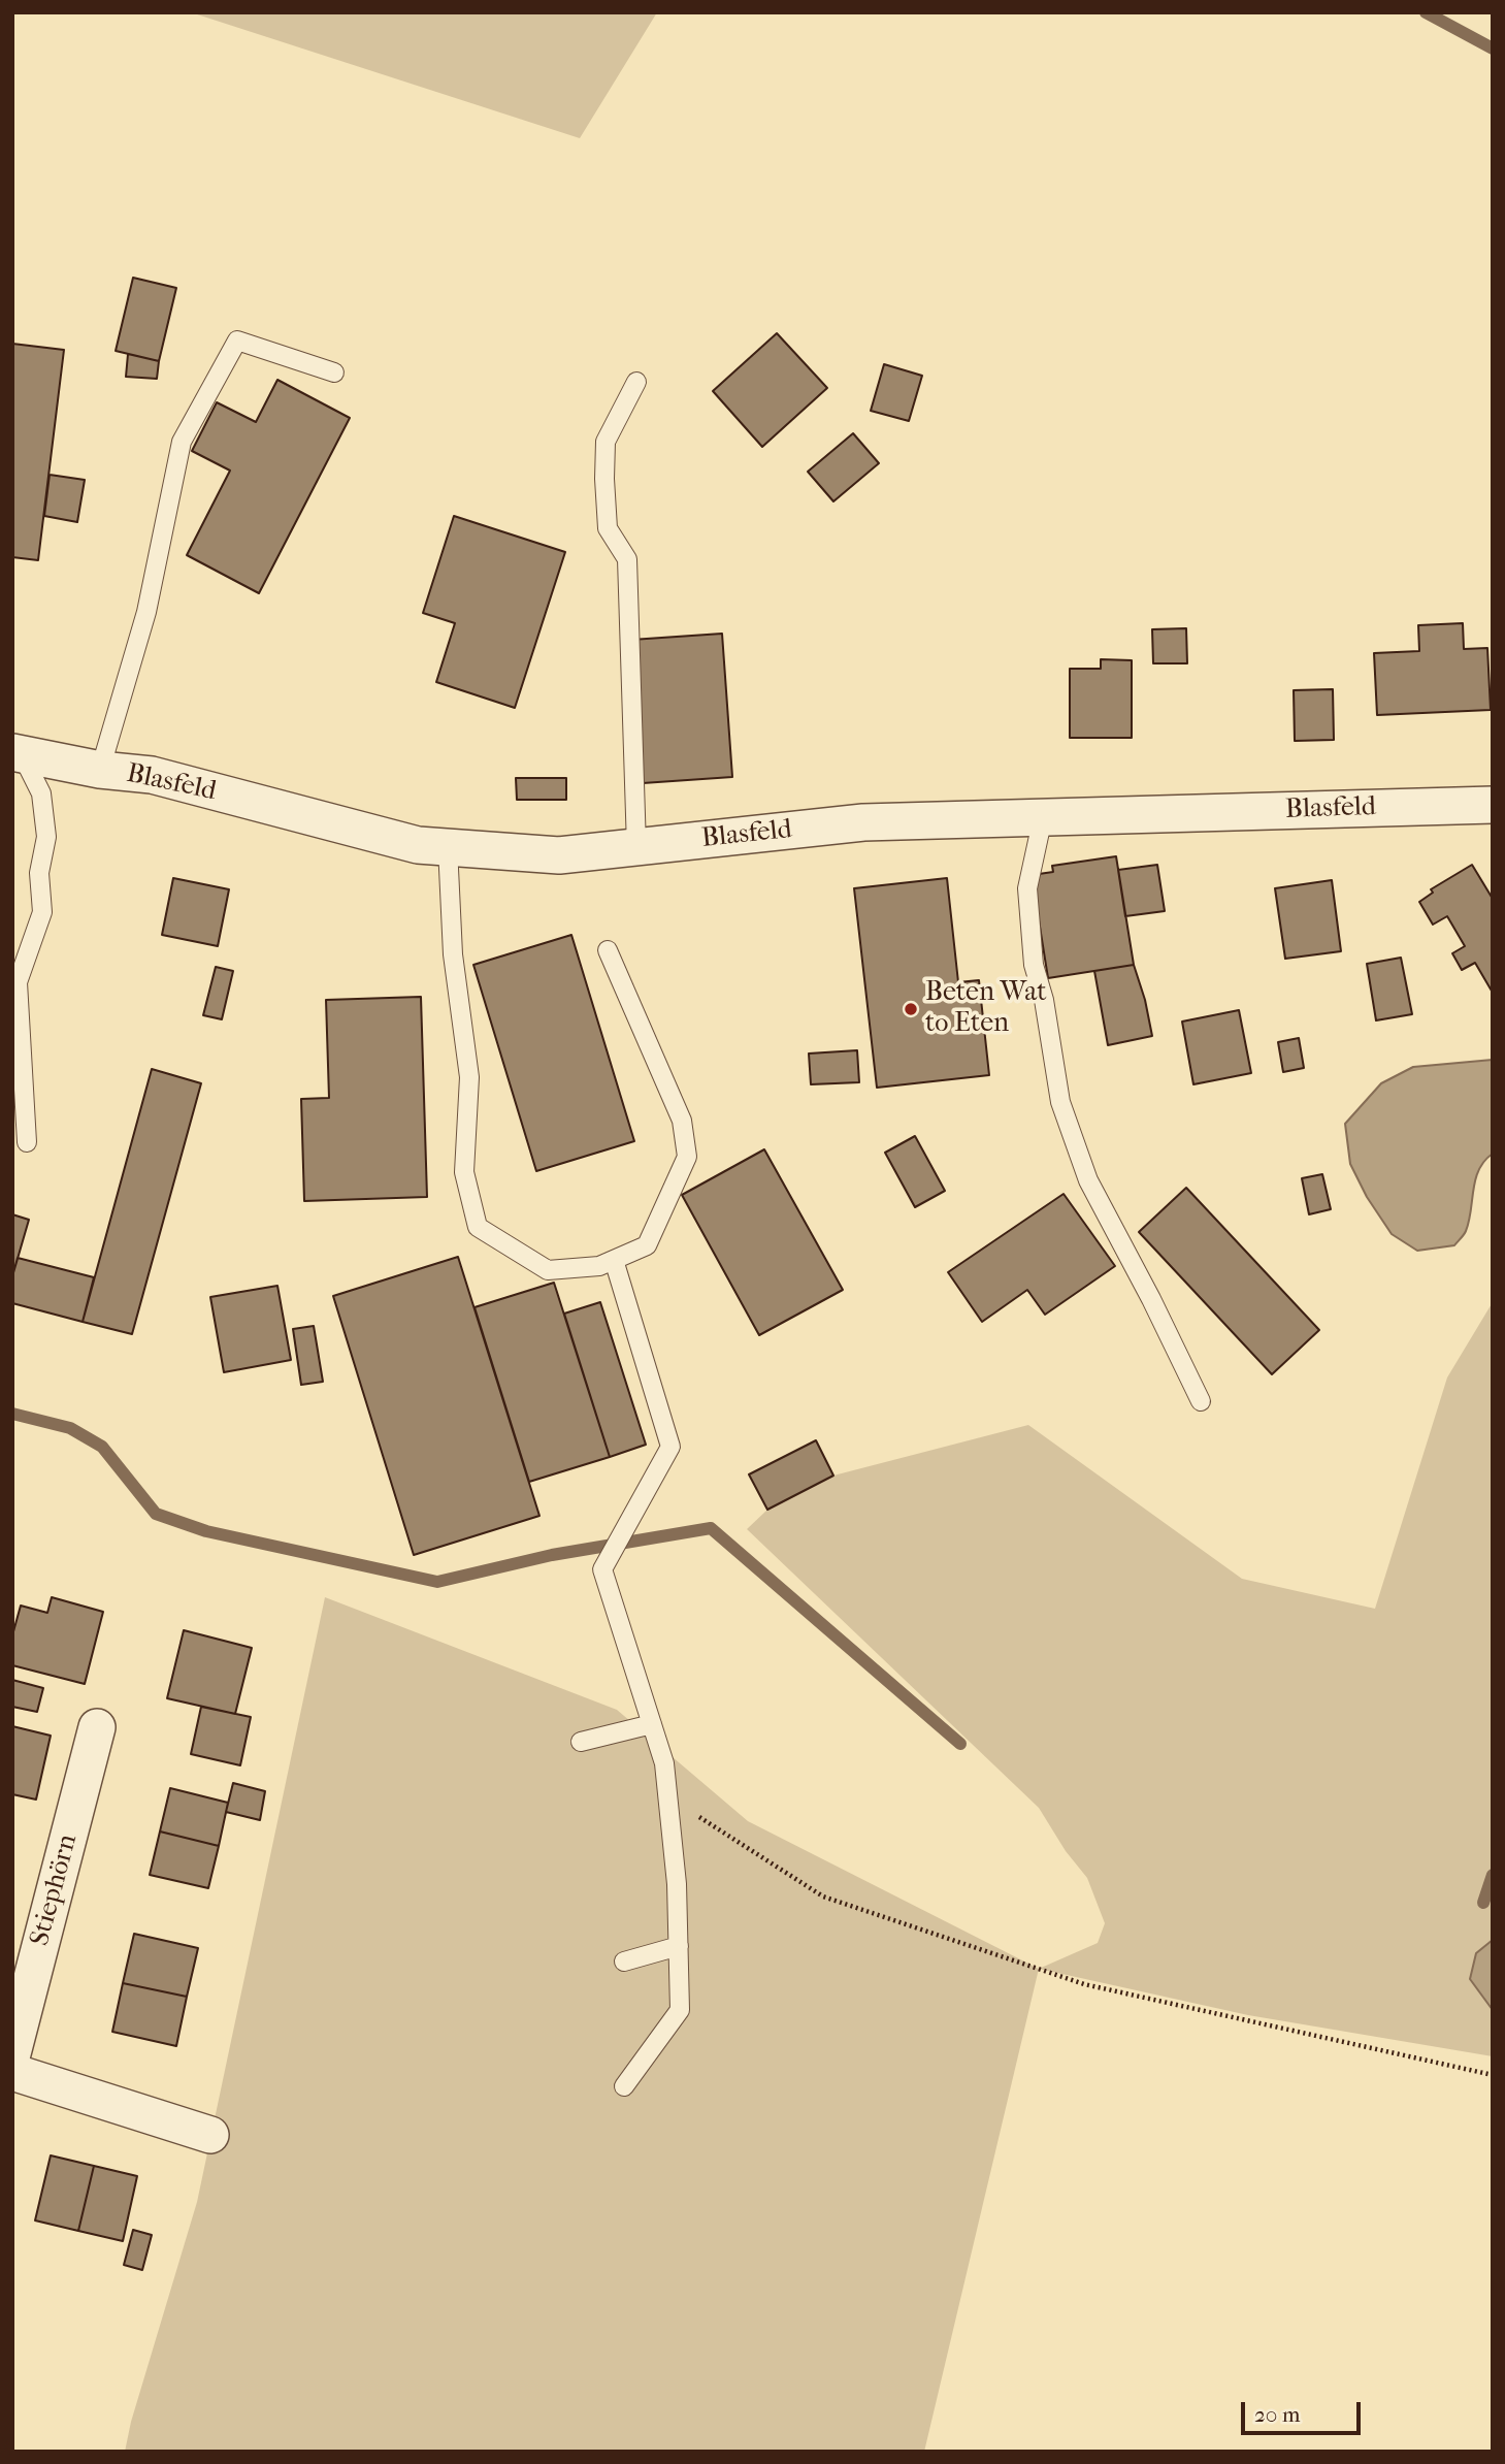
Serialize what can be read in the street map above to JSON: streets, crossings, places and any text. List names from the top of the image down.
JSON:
{
  "streets": {
    "street": ["Blasfeld", "Stiephörn"]
  },
  "places": ["Beten Wat to Eten"],
  "scale_bar": "20 m"
}
